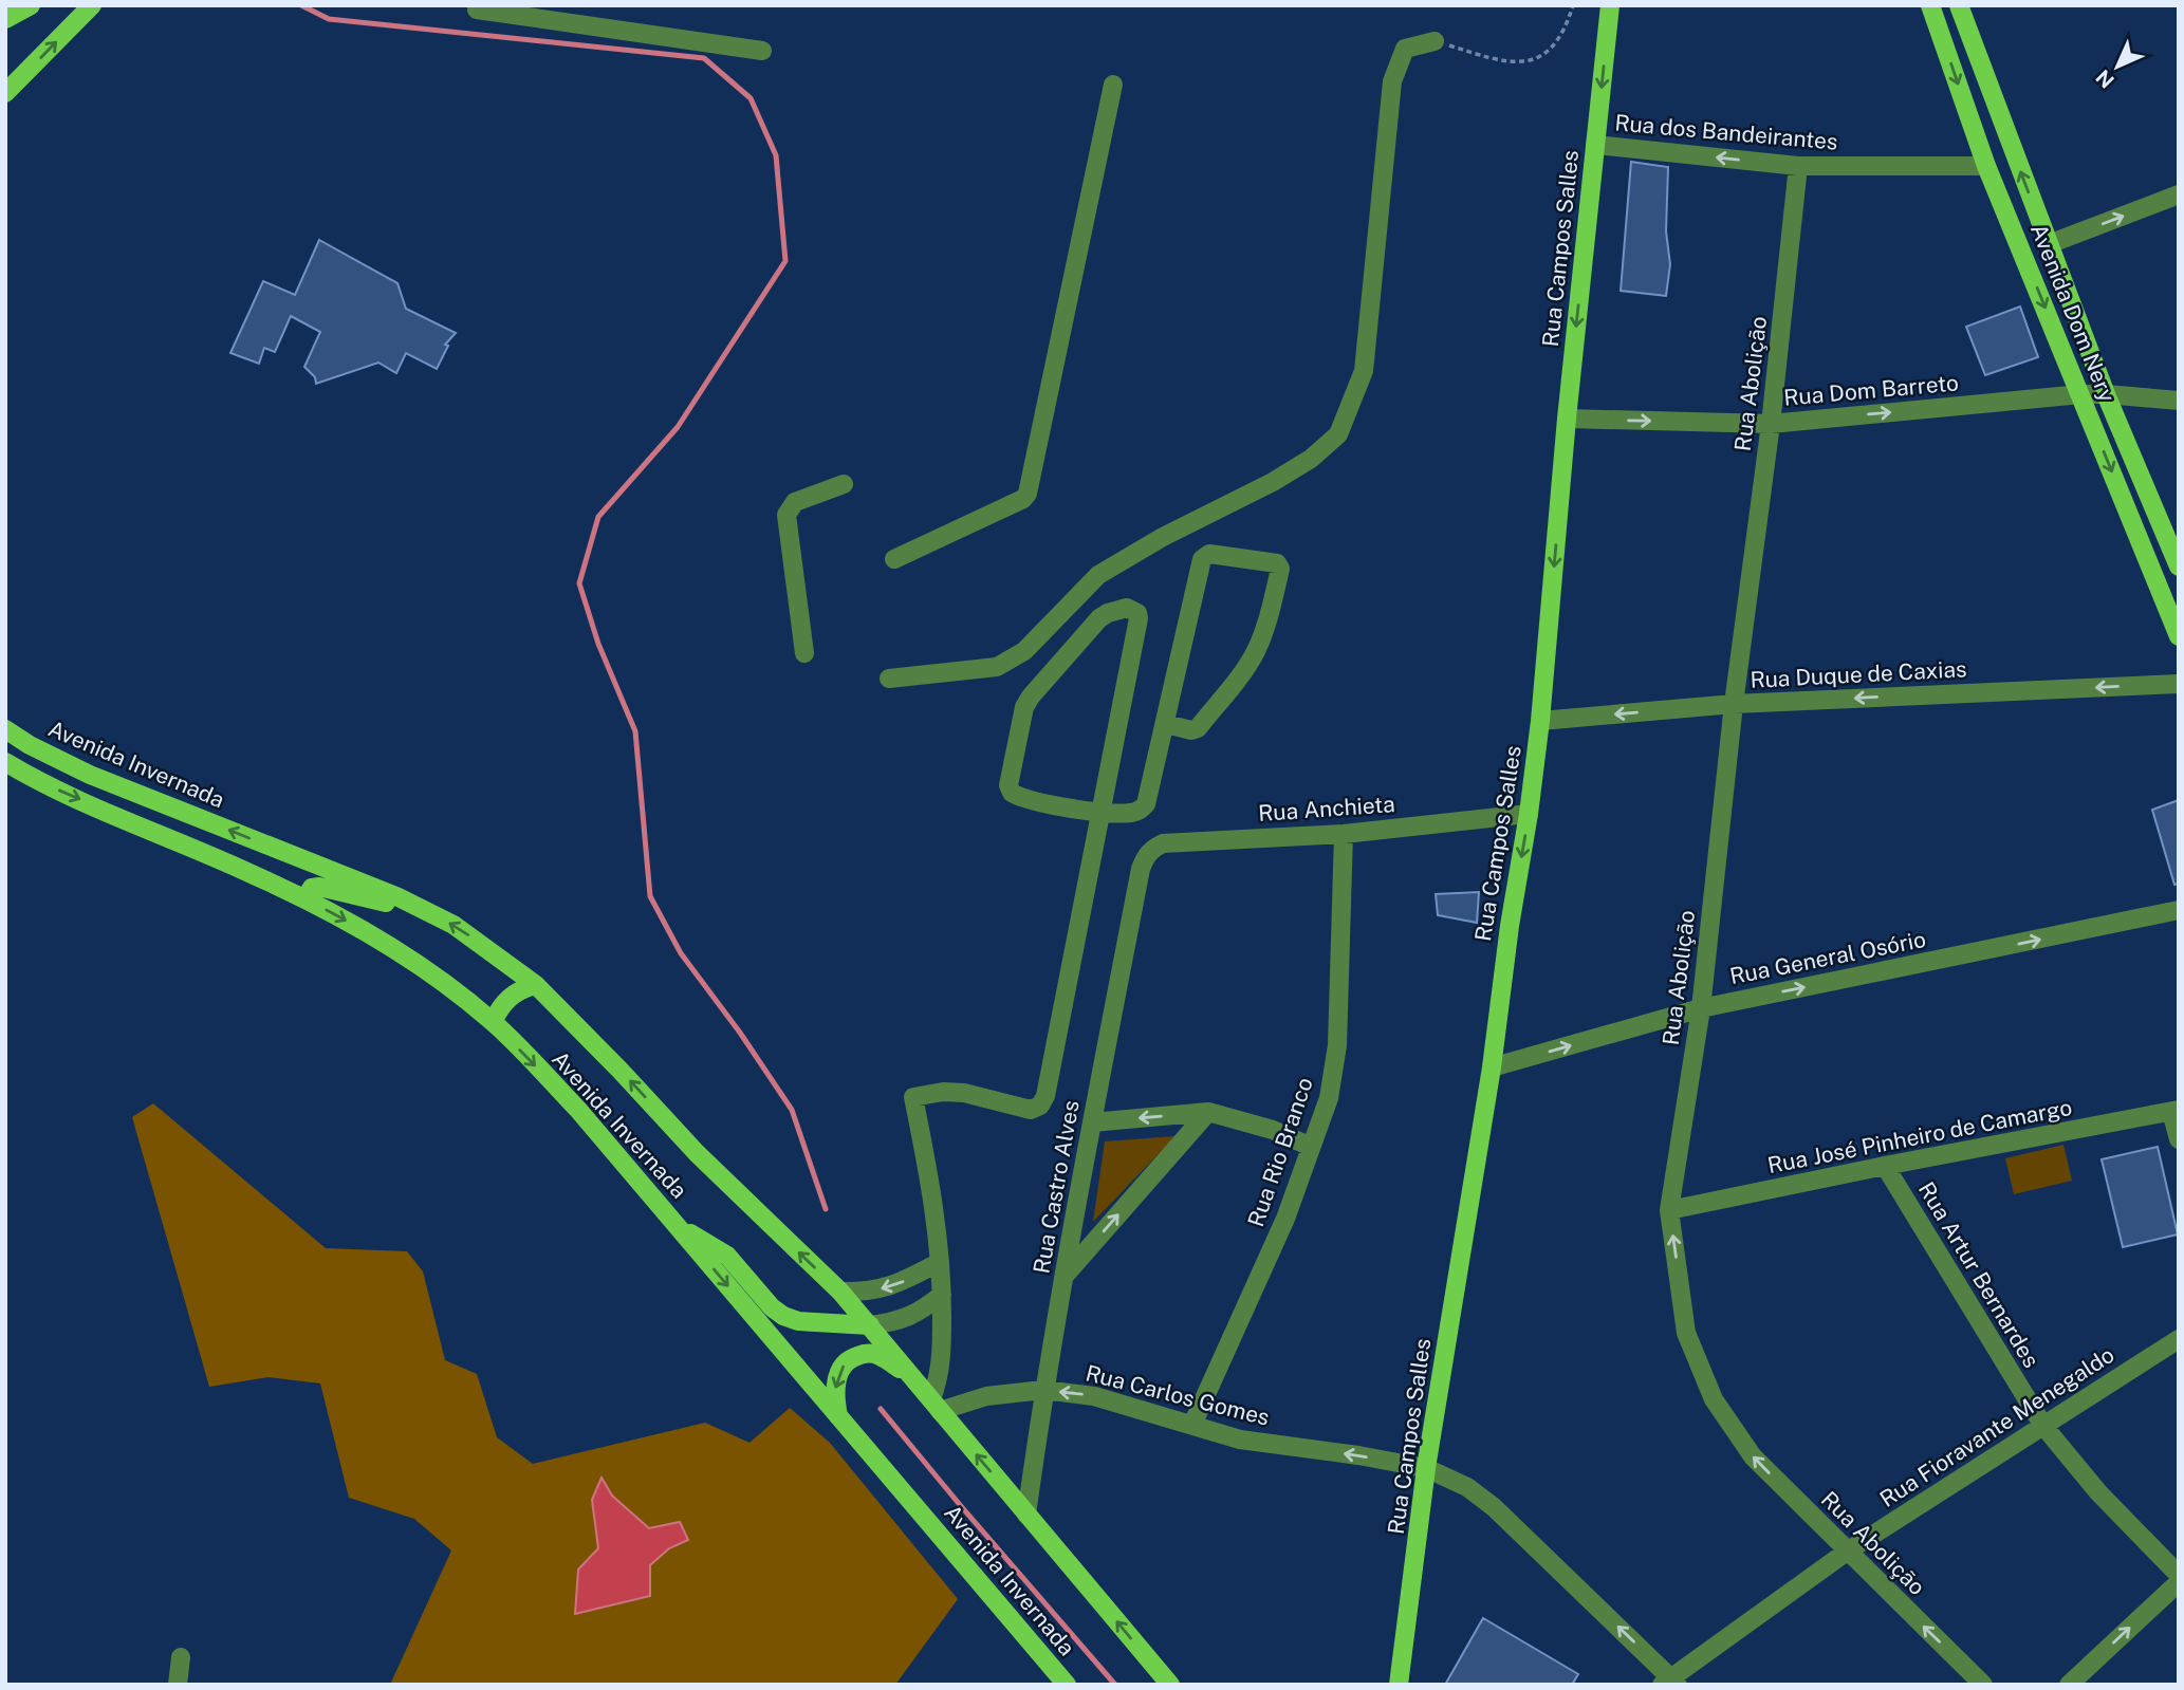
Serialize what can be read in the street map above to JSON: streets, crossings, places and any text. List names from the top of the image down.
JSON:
{
  "streets": {
    "main road": ["Rua Campos Salles", "Avenida Dom Nery", "Avenida Invernada"],
    "street": [
      "Rua dos Bandeirantes",
      "Rua Abolição",
      "Rua Dom Barreto",
      "Rua Duque de Caxias",
      "Rua Anchieta",
      "Rua General Osório",
      "Rua José Pinheiro de Camargo",
      "Rua Rio Branco",
      "Rua Castro Alves",
      "Rua Artur Bernardes",
      "Rua Carlos Gomes",
      "Rua Fioravante Menegaldo"
    ]
  },
  "crossings": [
    ["Rua dos Bandeirantes", "Rua Campos Salles"],
    ["Rua dos Bandeirantes", "Avenida Dom Nery"],
    ["Rua dos Bandeirantes", "Rua Abolição"],
    ["Rua Campos Salles", "Rua Dom Barreto"],
    ["Rua Campos Salles", "Rua Duque de Caxias"],
    ["Rua Campos Salles", "Rua Anchieta"],
    ["Rua Campos Salles", "Rua General Osório"],
    ["Rua Campos Salles", "Rua Carlos Gomes"],
    ["Avenida Dom Nery", "Rua Dom Barreto"],
    ["Rua Abolição", "Rua Dom Barreto"],
    ["Rua Abolição", "Rua Duque de Caxias"],
    ["Rua Abolição", "Rua General Osório"],
    ["Rua Abolição", "Rua José Pinheiro de Camargo"],
    ["Rua Abolição", "Rua Fioravante Menegaldo"],
    ["Avenida Invernada", "Rua Castro Alves"],
    ["Avenida Invernada", "Rua Carlos Gomes"],
    ["Rua Anchieta", "Rua Rio Branco"],
    ["Rua Anchieta", "Rua Castro Alves"],
    ["Rua José Pinheiro de Camargo", "Rua Artur Bernardes"],
    ["Rua Rio Branco", "Rua Carlos Gomes"],
    ["Rua Castro Alves", "Rua Carlos Gomes"],
    ["Rua Artur Bernardes", "Rua Fioravante Menegaldo"],
    ["Rua Carlos Gomes", "Rua Fioravante Menegaldo"]
  ],
  "one_way": [
    "Rua dos Bandeirantes",
    "Rua Campos Salles",
    "Rua Dom Barreto",
    "Rua Duque de Caxias",
    "Rua General Osório",
    "Rua Carlos Gomes"
  ],
  "north": "bottom left"
}
